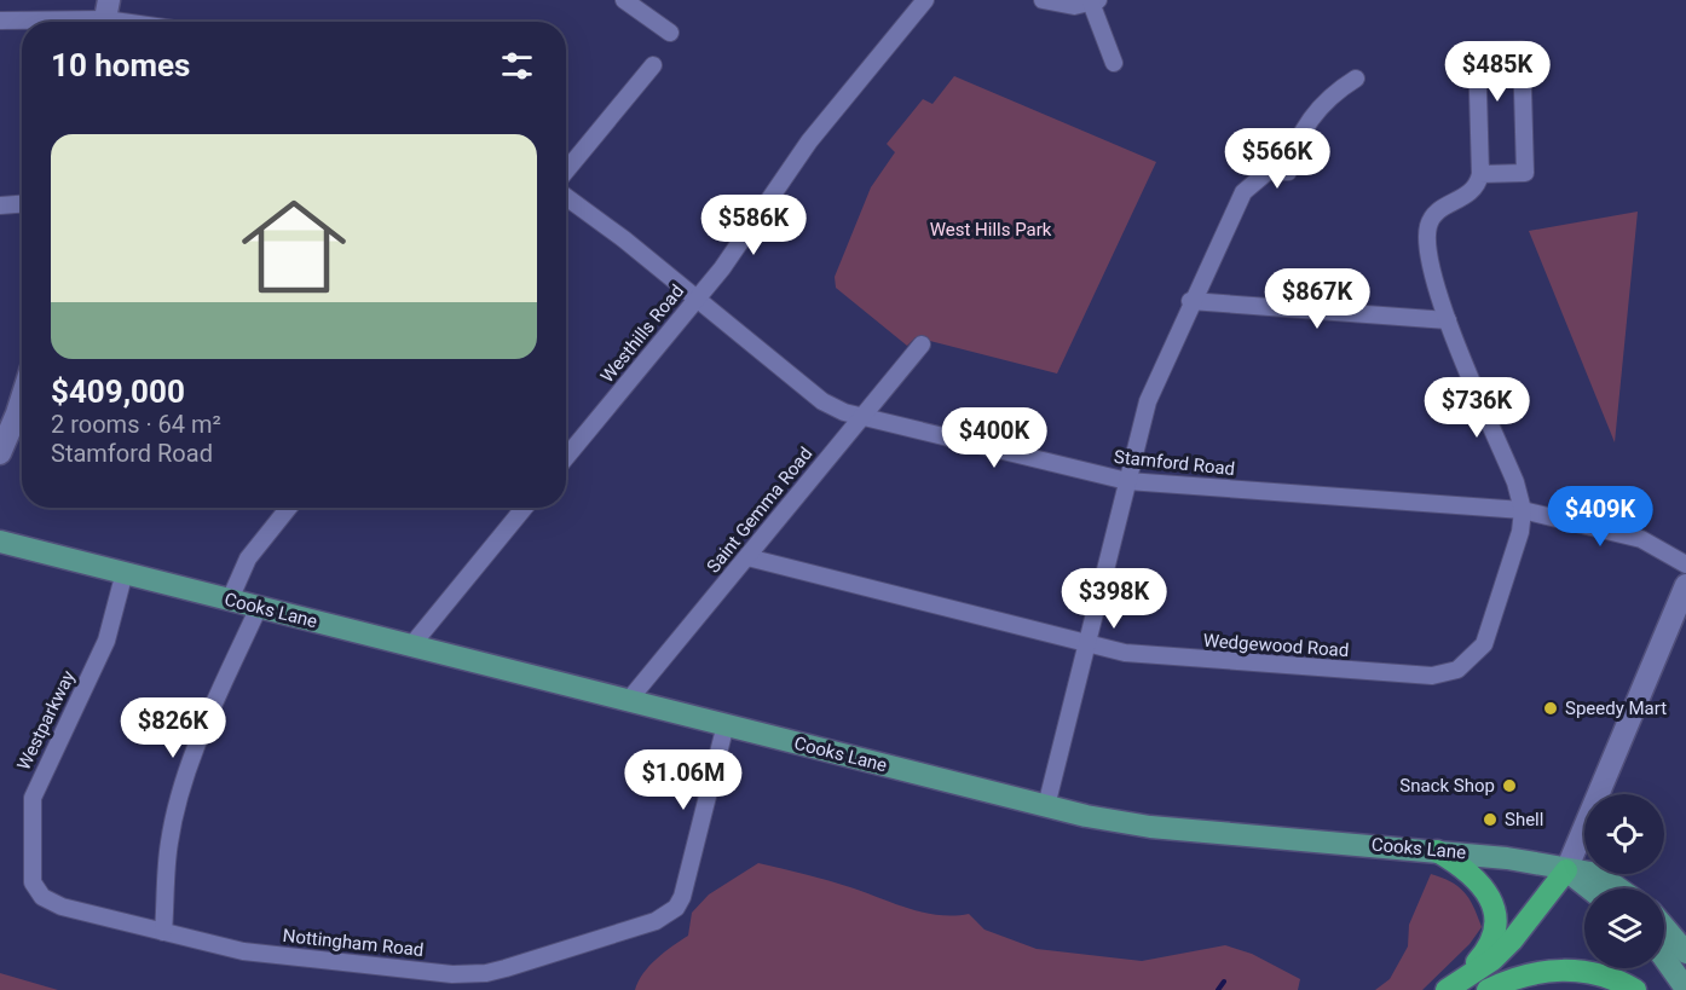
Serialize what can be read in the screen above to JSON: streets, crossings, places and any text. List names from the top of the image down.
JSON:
{
  "streets": {
    "main road": ["Cooks Lane"],
    "street": [
      "Westhills Road",
      "Stamford Road",
      "Saint Gemma Road",
      "Wedgewood Road",
      "Westparkway",
      "Nottingham Road"
    ]
  },
  "crossings": [
    ["Westhills Road", "Stamford Road"],
    ["Stamford Road", "Saint Gemma Road"],
    ["Stamford Road", "Wedgewood Road"],
    ["Saint Gemma Road", "Cooks Lane"],
    ["Saint Gemma Road", "Wedgewood Road"],
    ["Cooks Lane", "Westparkway"],
    ["Cooks Lane", "Nottingham Road"],
    ["Westparkway", "Nottingham Road"]
  ],
  "parks": ["West Hills Park"],
  "places": ["Speedy Mart", "Snack Shop", "Shell"],
  "page": {
    "heading": "10 homes",
    "price": [
      "$485K",
      "$566K",
      "$586K",
      "$867K",
      "$736K",
      "$400K",
      "$409K",
      "$398K",
      "$826K",
      "$1.06M"
    ],
    "list": [
      {
        "name": "$409,000",
        "note": "2 rooms · 64 m² · Stamford Road"
      }
    ]
  }
}
